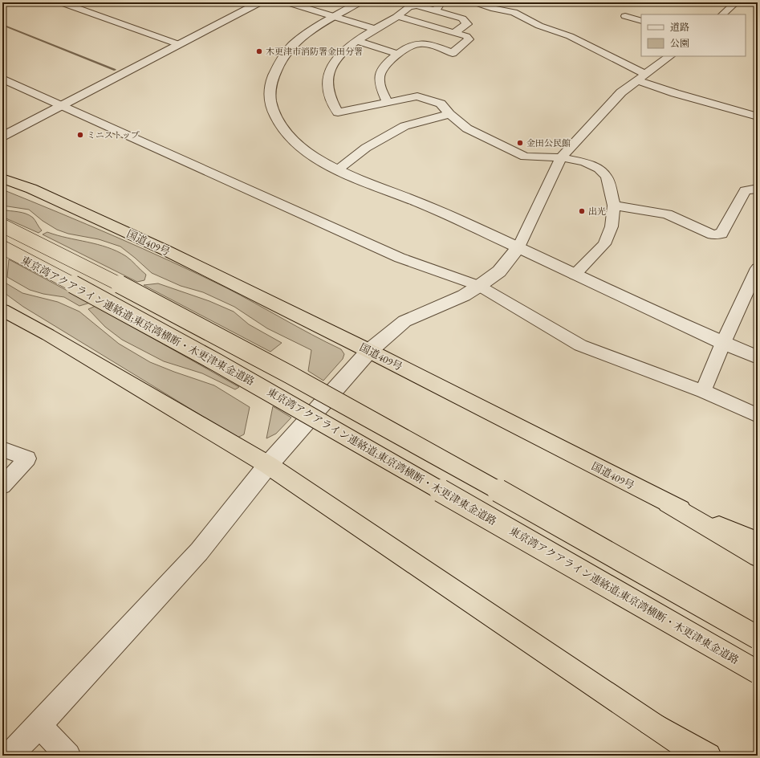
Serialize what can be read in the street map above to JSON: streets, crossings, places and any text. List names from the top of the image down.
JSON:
{
  "streets": {
    "highway": ["国道409号", "東京湾アクアライン連絡道;東京湾横断・木更津東金道路"]
  },
  "places": [
    "木更津市消防署金田分署",
    "ミニストップ",
    "金田公民館",
    "出光"
  ],
  "legend": ["道路", "公園"]
}
